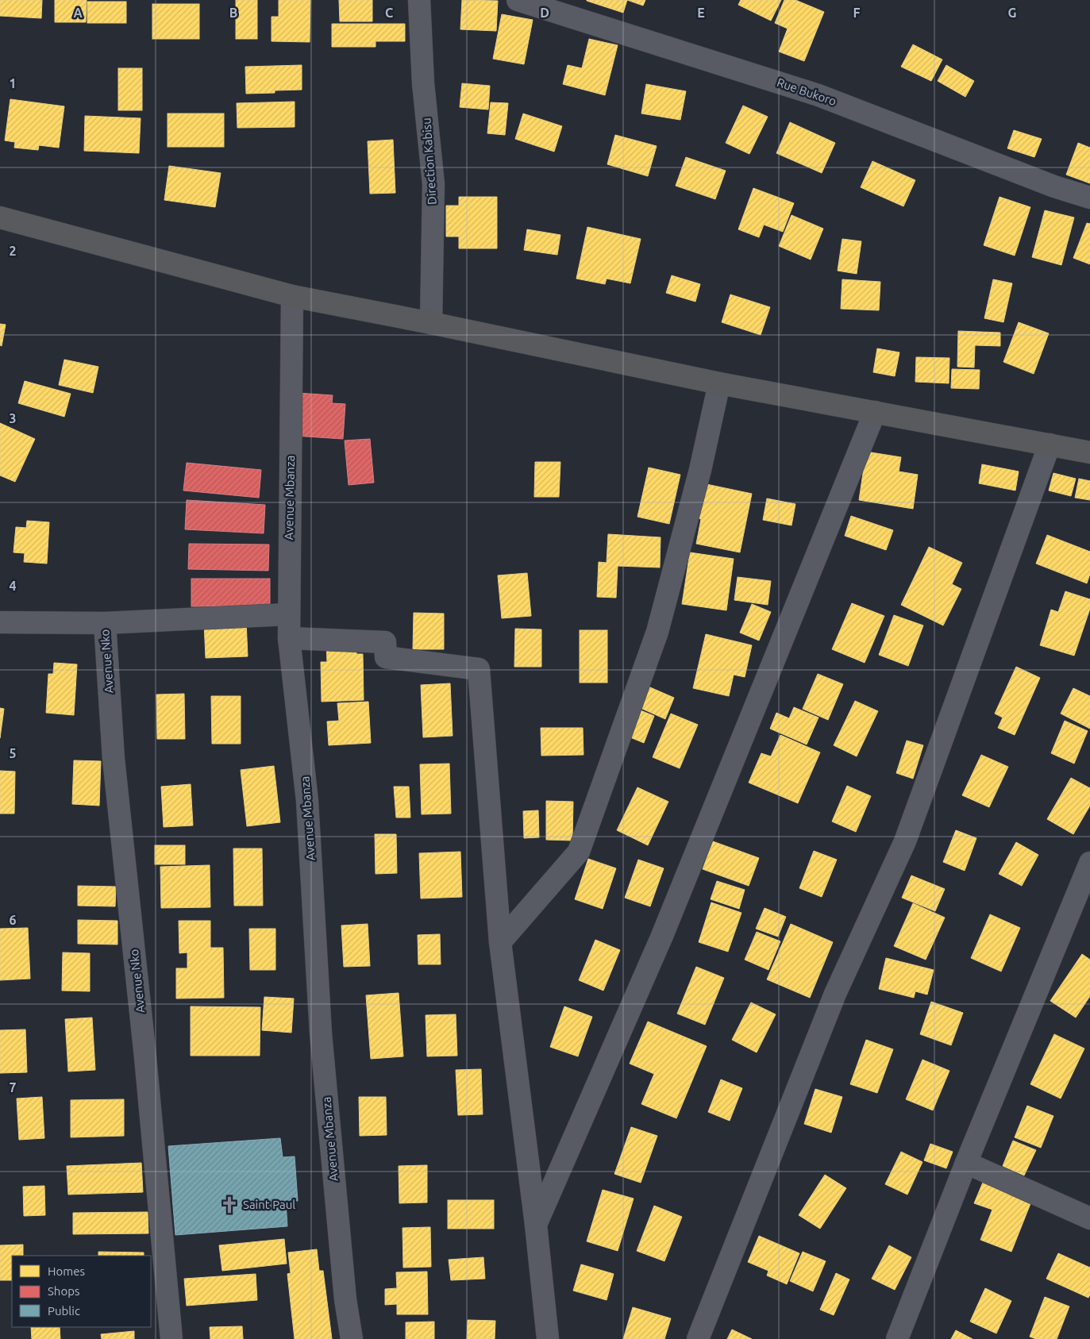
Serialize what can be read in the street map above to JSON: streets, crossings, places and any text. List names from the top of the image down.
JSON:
{
  "streets": {
    "street": [
      "Rue Bukoro",
      "Direction Kabisu",
      "Avenue Mbanza",
      "Avenue Nko"
    ]
  },
  "places": {
    "church": ["Saint Paul"]
  },
  "legend": ["Homes", "Shops", "Public"],
  "grid": {
    "columns": [
      "A",
      "B",
      "C",
      "D",
      "E",
      "F",
      "G"
    ],
    "rows": [
      "1",
      "2",
      "3",
      "4",
      "5",
      "6",
      "7"
    ]
  }
}
